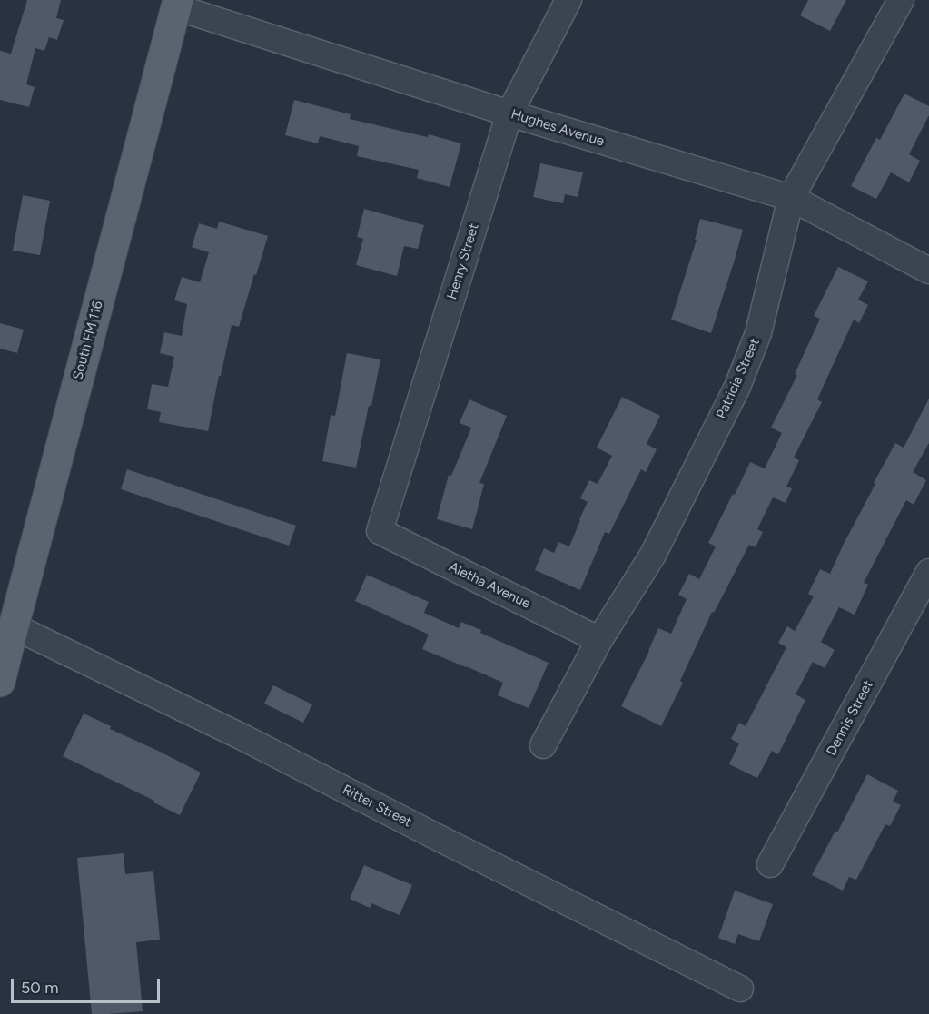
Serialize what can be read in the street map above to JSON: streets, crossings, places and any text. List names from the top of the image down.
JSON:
{
  "streets": {
    "main road": ["South FM 116"],
    "street": [
      "Hughes Avenue",
      "Henry Street",
      "Patricia Street",
      "Aletha Avenue",
      "Dennis Street",
      "Ritter Street"
    ]
  },
  "crossings": [
    ["Hughes Avenue", "Henry Street"],
    ["Hughes Avenue", "South FM 116"],
    ["Hughes Avenue", "Patricia Street"],
    ["Henry Street", "Aletha Avenue"],
    ["South FM 116", "Ritter Street"],
    ["Patricia Street", "Aletha Avenue"]
  ],
  "scale_bar": "50 m"
}
